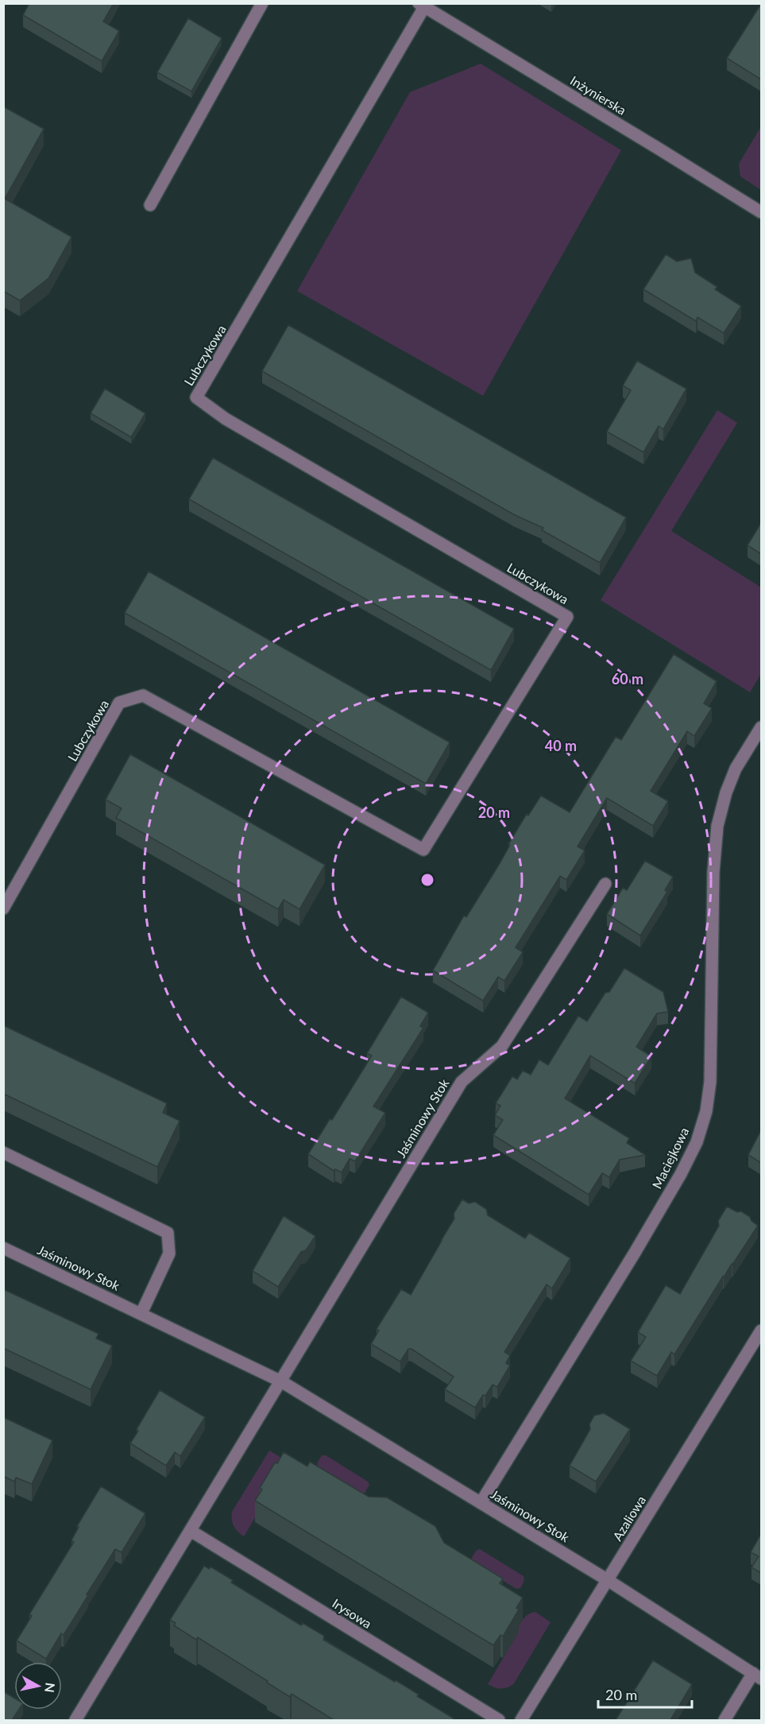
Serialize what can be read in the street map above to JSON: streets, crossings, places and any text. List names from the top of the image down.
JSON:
{
  "streets": {
    "street": [
      "Inżynierska",
      "Lubczykowa",
      "Jaśminowy Stok",
      "Maciejkowa",
      "Azaliowa",
      "Irysowa"
    ]
  },
  "crossings": [
    ["Inżynierska", "Lubczykowa"],
    ["Jaśminowy Stok", "Maciejkowa"],
    ["Jaśminowy Stok", "Azaliowa"]
  ],
  "scale_bar": "20 m",
  "north": "right",
  "rings": ["60 m", "40 m", "20 m"]
}
